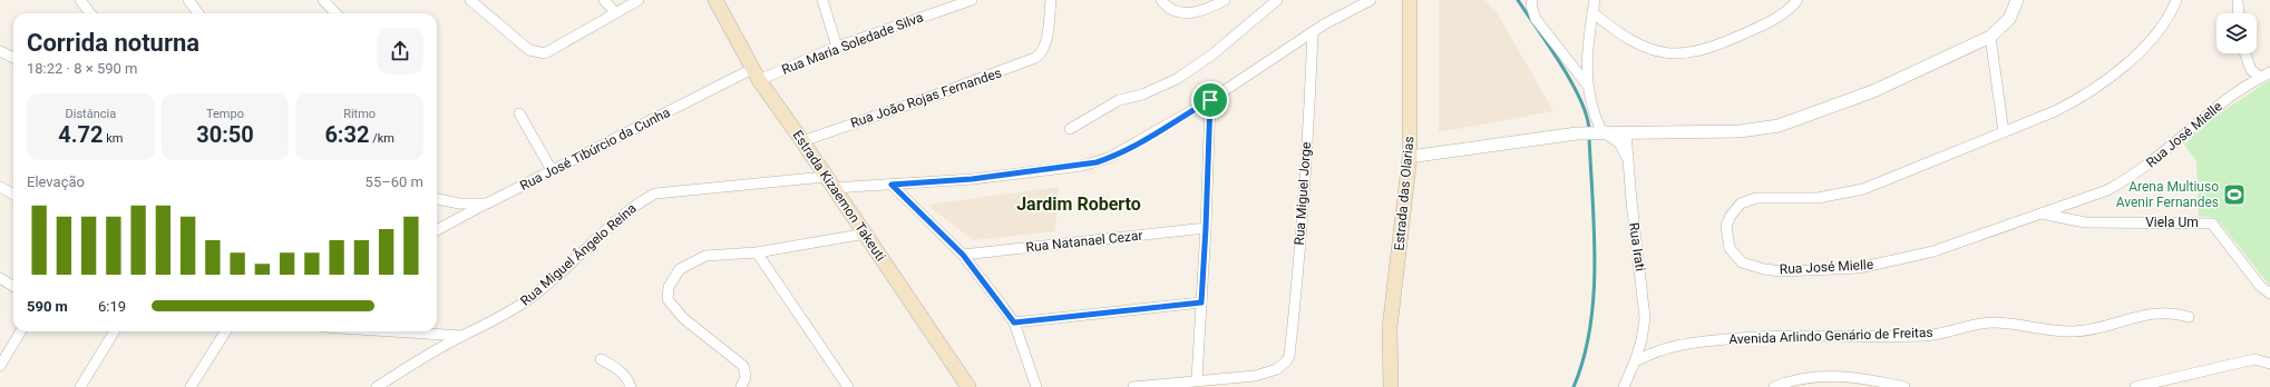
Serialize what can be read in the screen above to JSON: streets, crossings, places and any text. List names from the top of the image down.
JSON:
{
  "streets": {
    "main road": ["Estrada das Olarias", "Estrada Kizaemon Takeuti"],
    "street": [
      "Rua Maria Soledade Silva",
      "Rua João Rojas Fernandes",
      "Rua José Mielle",
      "Rua José Tibúrcio da Cunha",
      "Rua Miguel Jorge",
      "Viela Um",
      "Rua Natanael Cezar",
      "Rua Irati",
      "Rua Miguel Ângelo Reina",
      "Avenida Arlindo Genário de Freitas"
    ]
  },
  "crossings": [
    ["Rua Maria Soledade Silva", "Rua José Tibúrcio da Cunha"],
    ["Rua Maria Soledade Silva", "Estrada Kizaemon Takeuti"],
    ["Rua João Rojas Fernandes", "Estrada Kizaemon Takeuti"],
    ["Rua José Mielle", "Viela Um"],
    ["Rua José Tibúrcio da Cunha", "Estrada Kizaemon Takeuti"],
    ["Rua Miguel Jorge", "Rua Miguel Ângelo Reina"],
    ["Estrada Kizaemon Takeuti", "Rua Miguel Ângelo Reina"],
    ["Rua Irati", "Avenida Arlindo Genário de Freitas"]
  ],
  "districts": ["Jardim Roberto"],
  "places": {
    "sports": ["Arena Multiuso Avenir Fernandes"]
  },
  "page": {
    "heading": ["Corrida noturna", "18:22 · 8 × 590 m"],
    "stats": [
      ["Distância", "4.72 km"],
      ["Tempo", "30:50"],
      ["Ritmo", "6:32 /km"]
    ],
    "chart": ["Elevação", "55–60 m"],
    "list": [
      {
        "name": "590 m",
        "note": "6:19"
      }
    ]
  }
}
